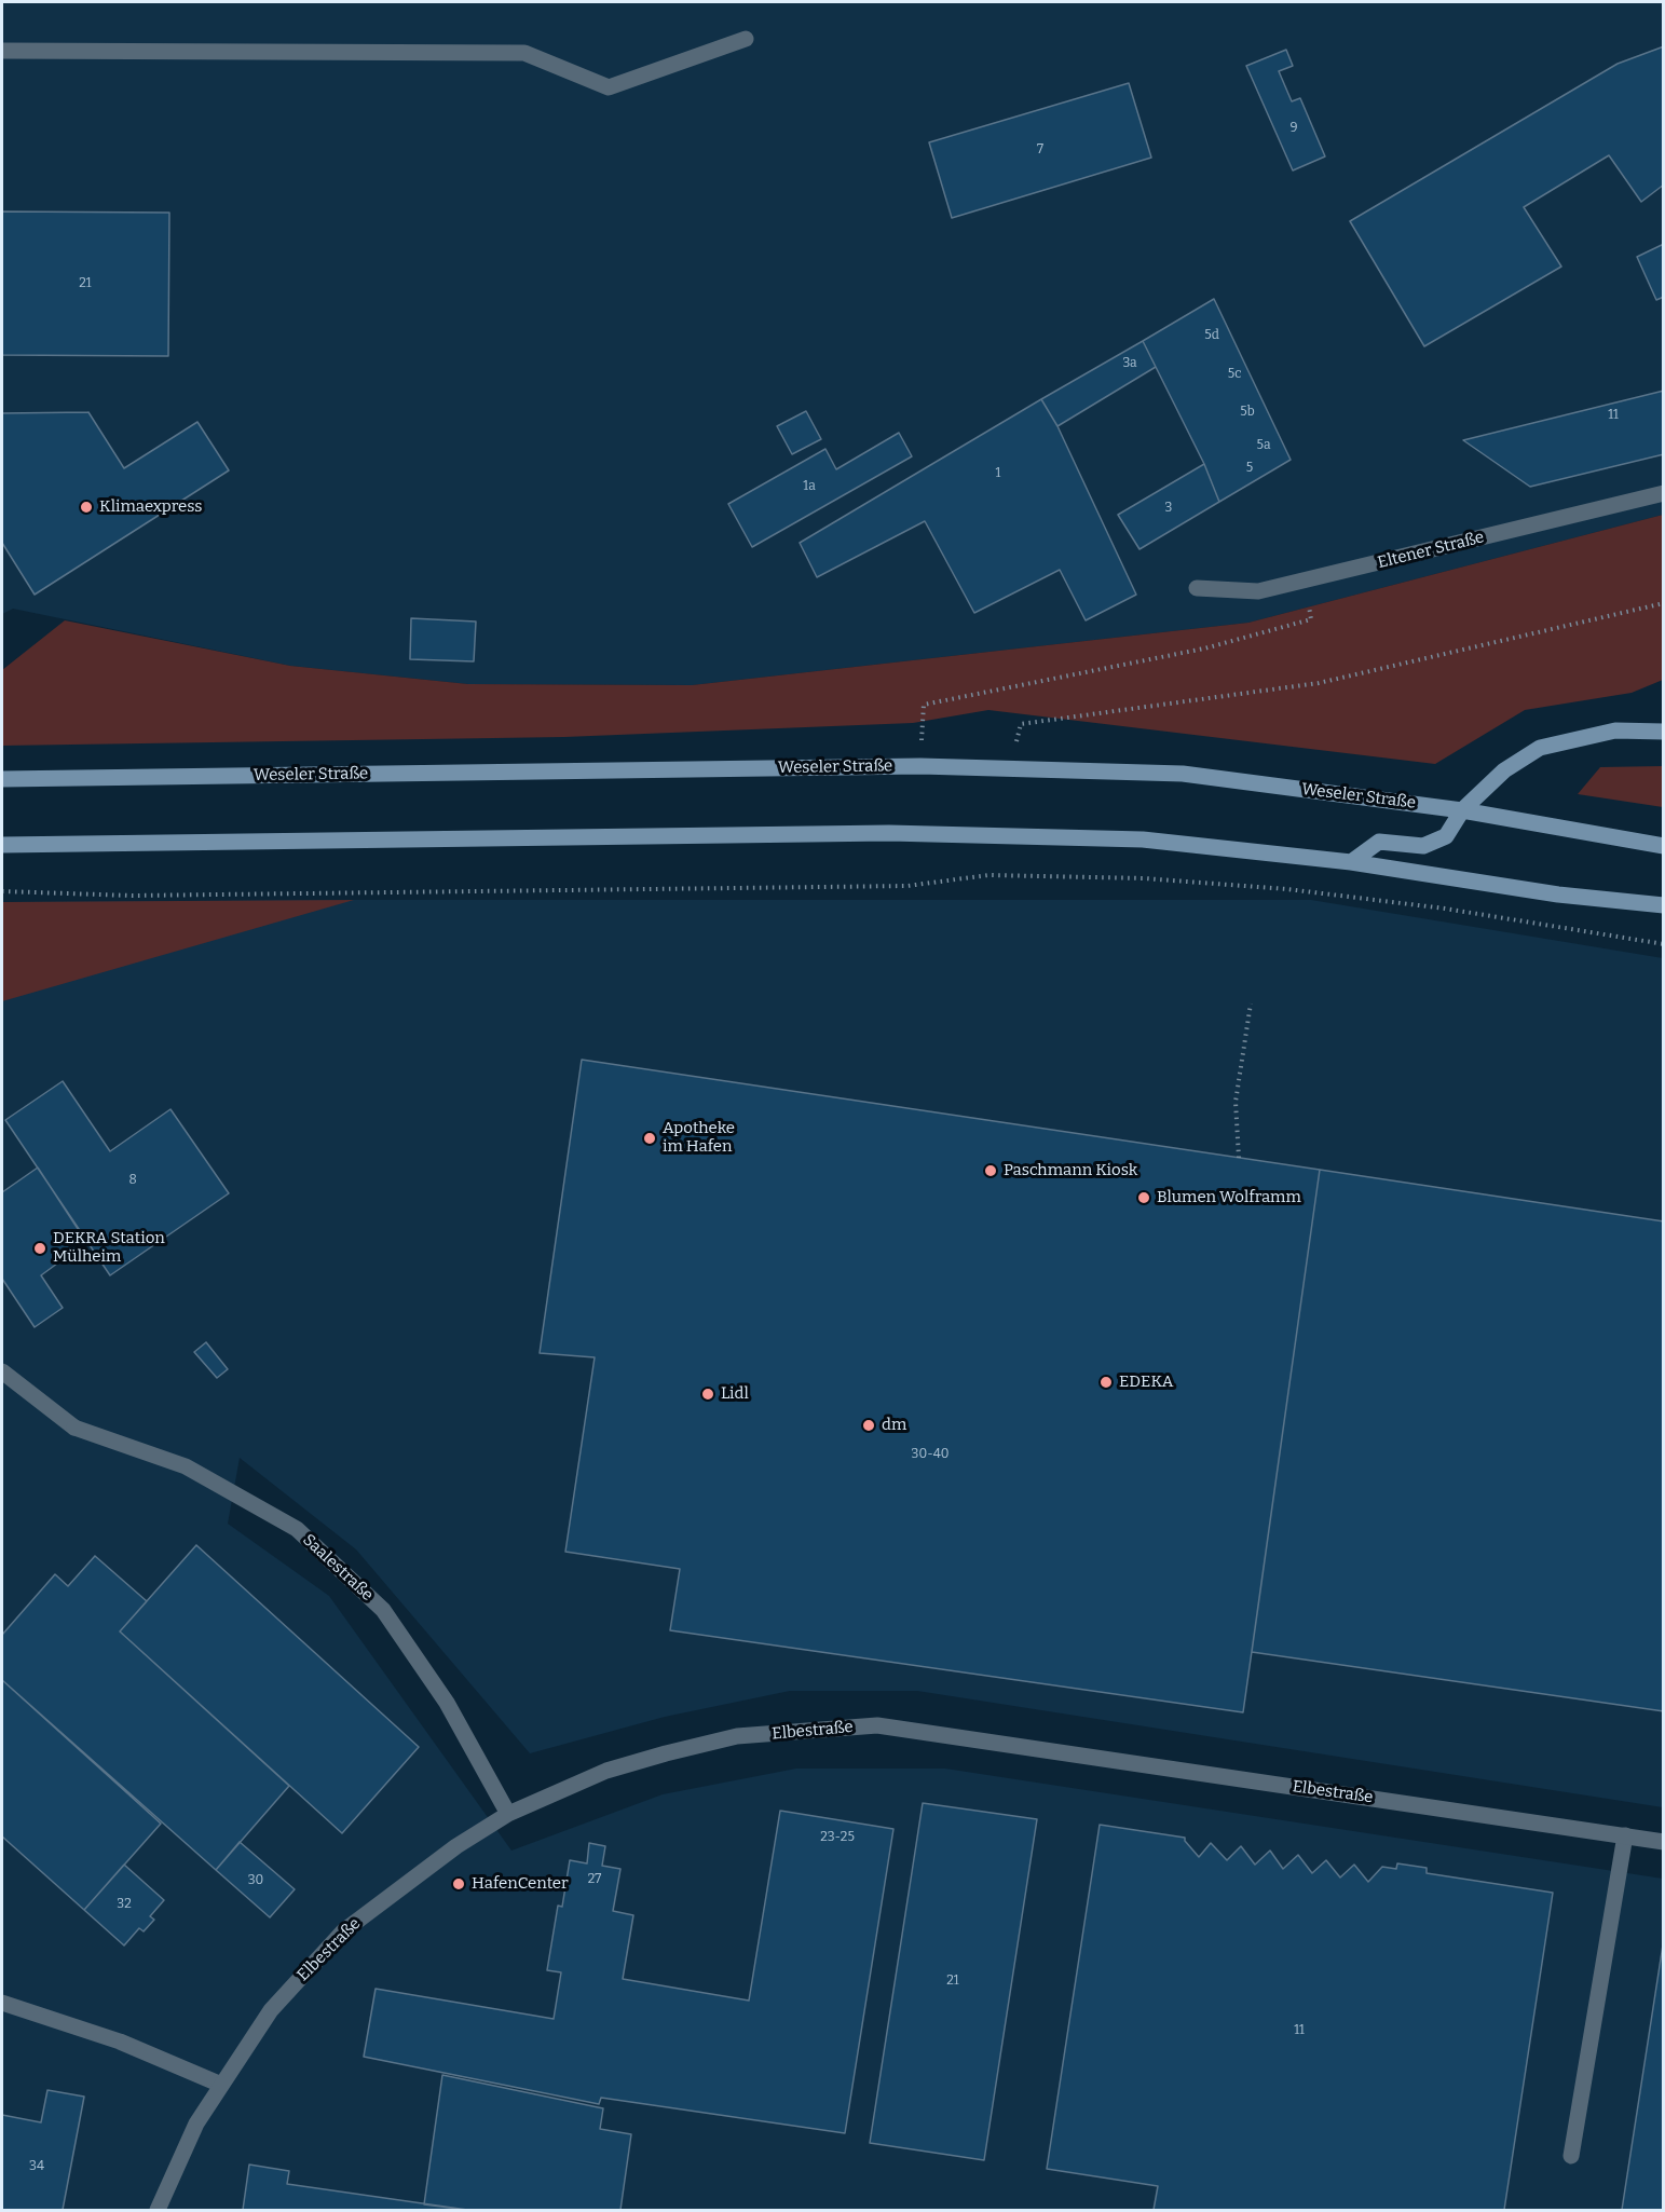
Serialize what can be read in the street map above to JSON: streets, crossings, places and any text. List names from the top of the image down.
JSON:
{
  "streets": {
    "main road": ["Weseler Straße"],
    "street": ["Eltener Straße", "Saalestraße", "Elbestraße"]
  },
  "crossings": [
    ["Saalestraße", "Elbestraße"]
  ],
  "places": [
    "Klimaexpress",
    "Apotheke im Hafen",
    "Paschmann Kiosk",
    "Blumen Wolframm",
    "DEKRA Station Mülheim",
    "EDEKA",
    "Lidl",
    "dm",
    "HafenCenter"
  ],
  "house_numbers": [
    "9",
    "7",
    "21",
    "5d",
    "3a",
    "5c",
    "5b",
    "11",
    "5a",
    "5",
    "1",
    "1a",
    "3",
    "8",
    "30-40",
    "23-25",
    "27",
    "30",
    "32",
    "21",
    "11",
    "34"
  ]
}
